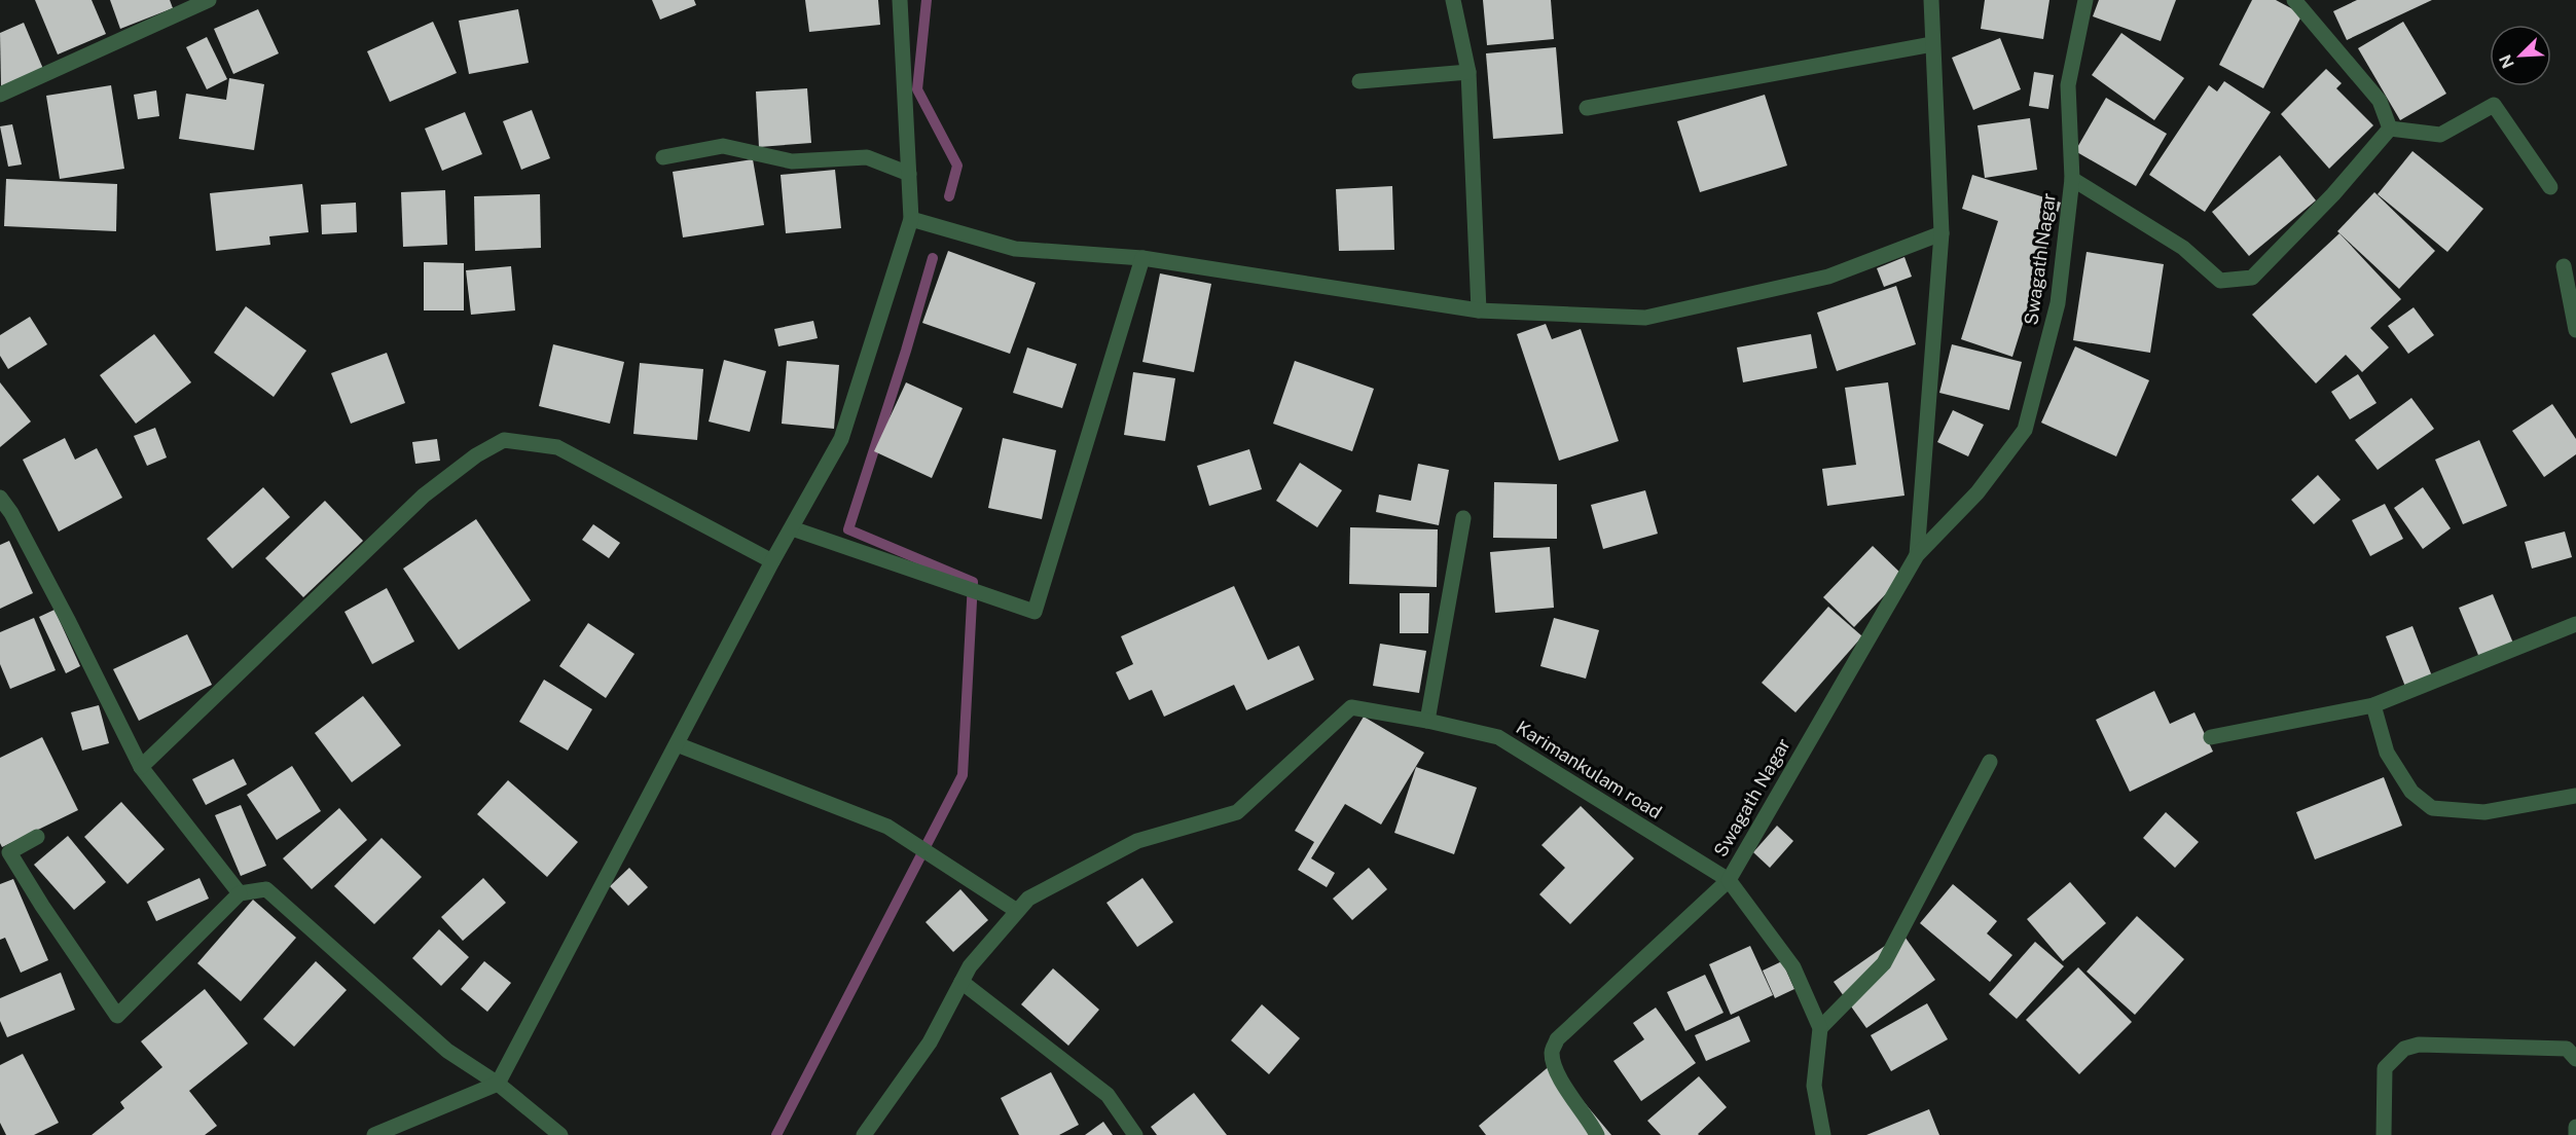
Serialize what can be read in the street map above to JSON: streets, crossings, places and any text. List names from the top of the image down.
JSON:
{
  "streets": {
    "street": ["Swagath Nagar", "Karimankulam road"]
  },
  "crossings": [
    ["Swagath Nagar", "Karimankulam road"]
  ],
  "north": "bottom left"
}
